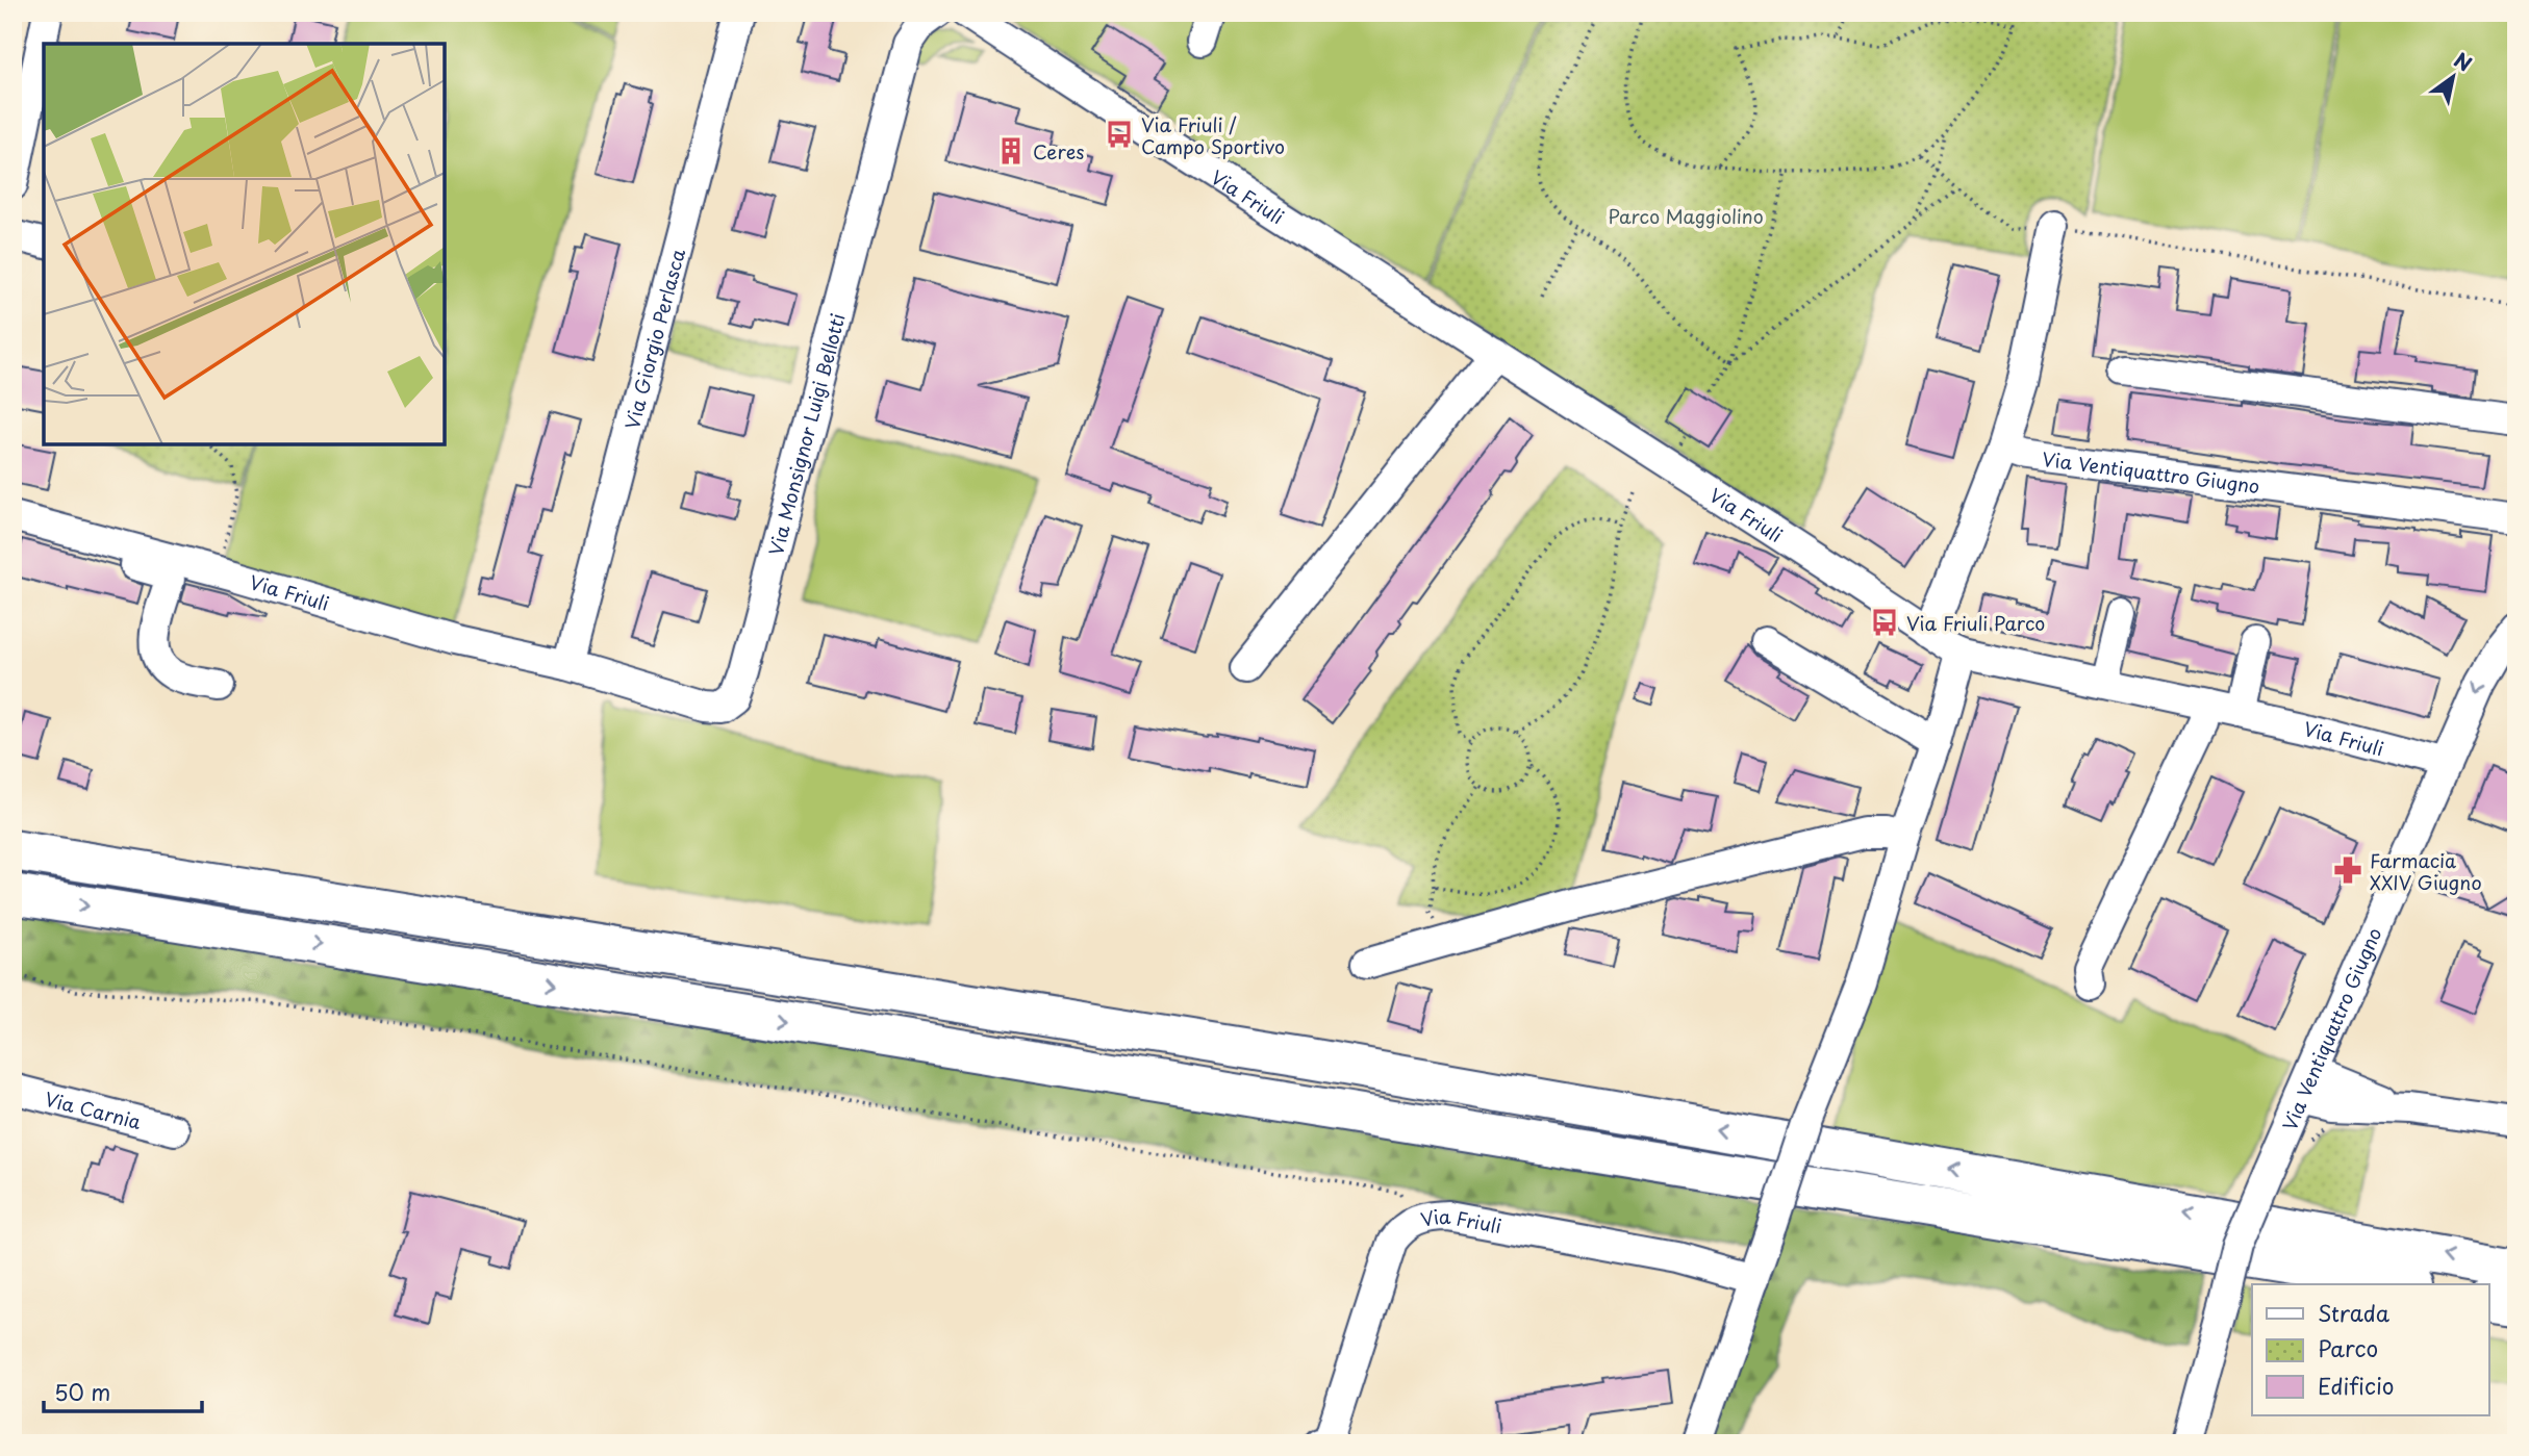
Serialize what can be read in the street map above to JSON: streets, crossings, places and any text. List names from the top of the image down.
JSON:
{
  "streets": {
    "street": [
      "Via Friuli",
      "Via Giorgio Perlasca",
      "Via Monsignor Luigi Bellotti",
      "Via Ventiquattro Giugno",
      "Via Carnia"
    ]
  },
  "crossings": [
    ["Via Friuli", "Via Giorgio Perlasca"],
    ["Via Friuli", "Via Monsignor Luigi Bellotti"],
    ["Via Friuli", "Via Ventiquattro Giugno"],
    ["Via Giorgio Perlasca", "Via Monsignor Luigi Bellotti"]
  ],
  "parks": ["Parco Maggiolino"],
  "places": {
    "bus stop": ["Via Friuli / Campo Sportivo", "Via Friuli Parco"],
    "building": ["Ceres"],
    "pharmacy": ["Farmacia XXIV Giugno"]
  },
  "legend": ["Strada", "Parco", "Edificio"],
  "scale_bar": "50 m",
  "north": "top right"
}
